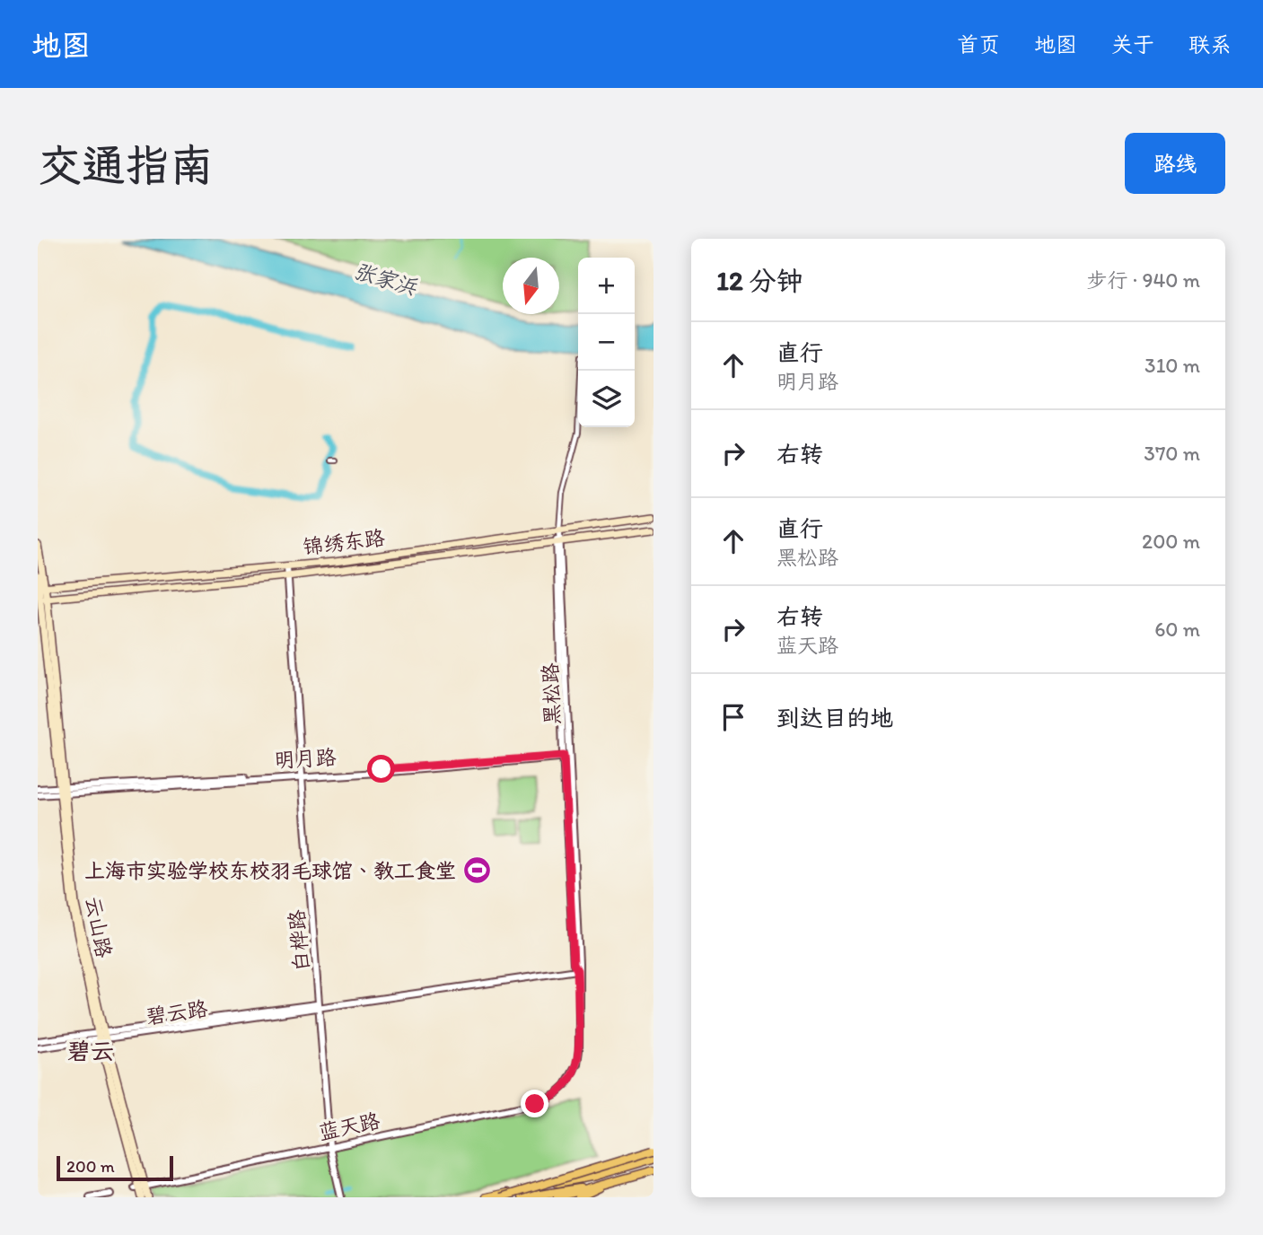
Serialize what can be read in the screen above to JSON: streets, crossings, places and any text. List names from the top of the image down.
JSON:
{
  "streets": {
    "main road": ["锦绣东路", "云山路"],
    "street": [
      "明月路",
      "白桦路",
      "碧云路",
      "蓝天路"
    ]
  },
  "crossings": [
    ["锦绣东路", "云山路"],
    ["锦绣东路", "白桦路"],
    ["明月路", "云山路"],
    ["明月路", "白桦路"],
    ["云山路", "碧云路"],
    ["云山路", "蓝天路"],
    ["白桦路", "碧云路"],
    ["白桦路", "蓝天路"],
    ["碧云路", "蓝天路"]
  ],
  "districts": ["碧云"],
  "water": ["张家浜"],
  "places": {
    "sports": ["上海市实验学校东校羽毛球馆、教工食堂"]
  },
  "scale_bar": "200 m",
  "north": "bottom",
  "page": {
    "header": "地图",
    "nav": [
      "首页",
      "地图",
      "关于",
      "联系"
    ],
    "buttons": "路线",
    "title": "交通指南",
    "heading": ["12 分钟", "步行 · 940 m"],
    "map_buttons": ["+", "−"],
    "list": [
      ["直行", "明月路", "310 m"],
      ["右转", "370 m"],
      ["直行", "黑松路", "200 m"],
      ["右转", "蓝天路", "60 m"],
      "到达目的地"
    ],
    "scale": "200 m"
  }
}
